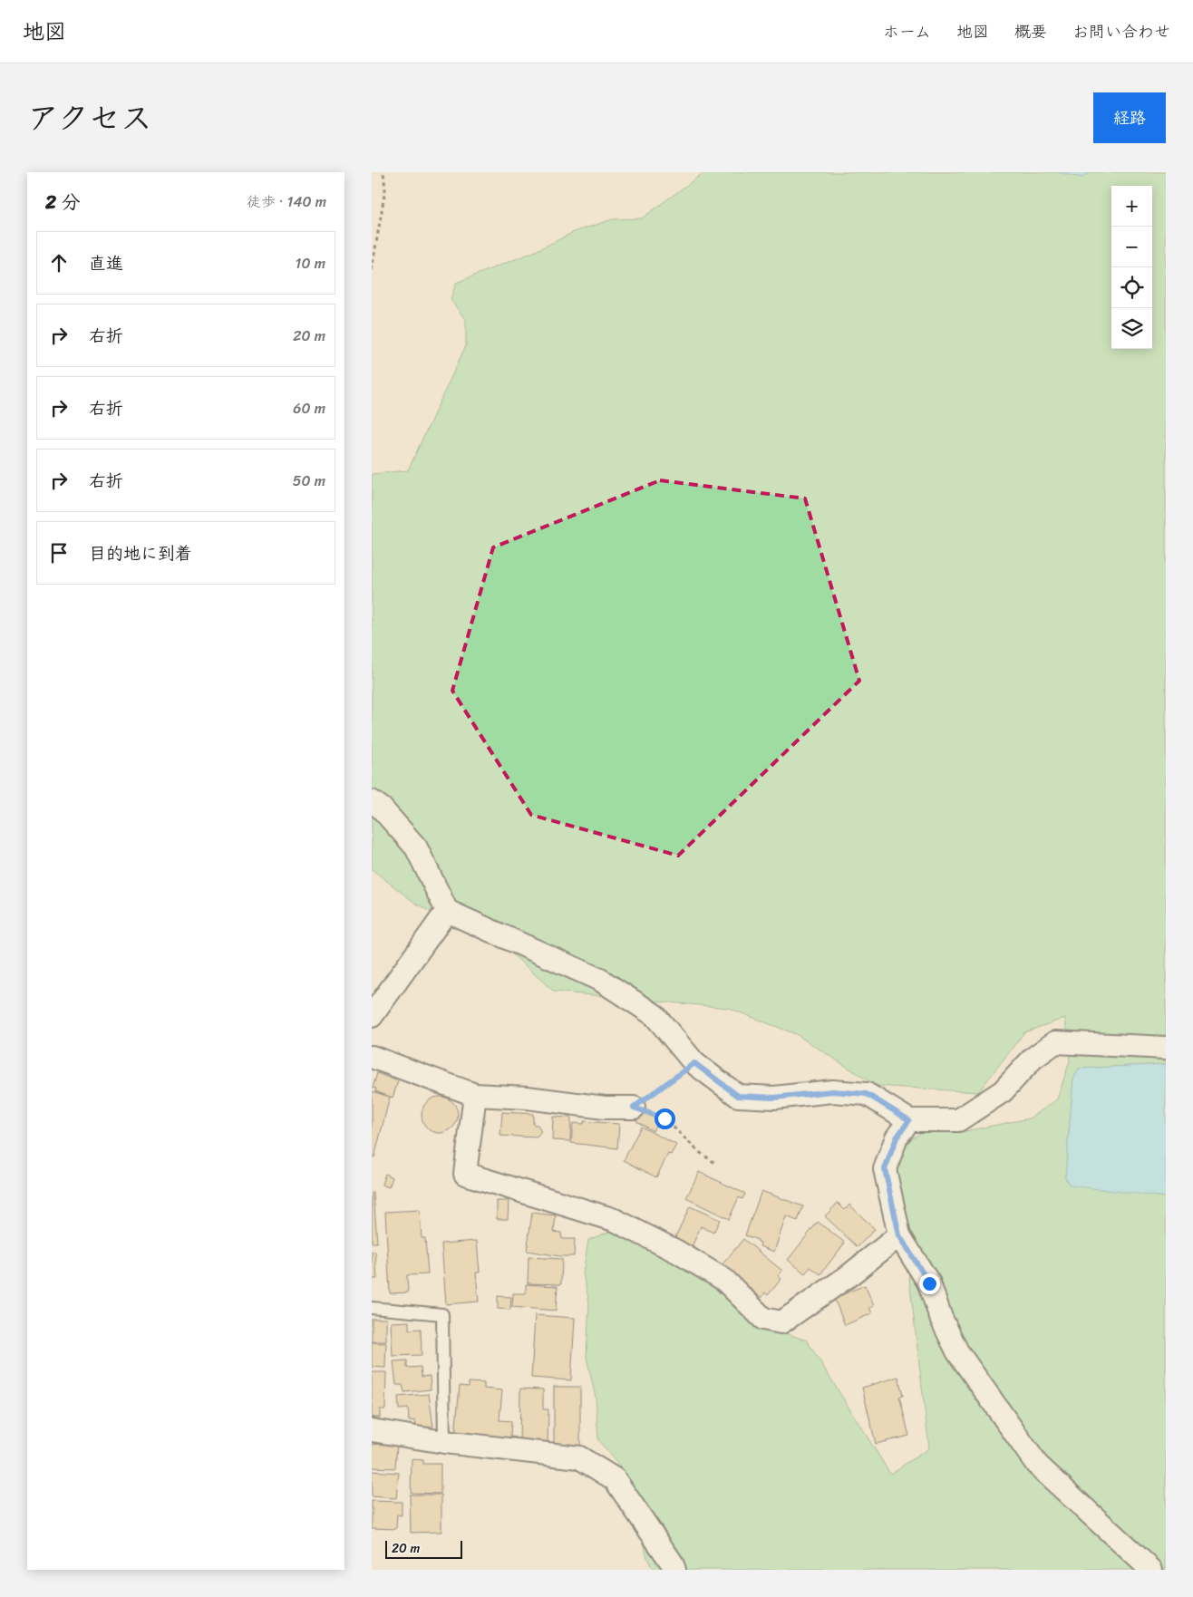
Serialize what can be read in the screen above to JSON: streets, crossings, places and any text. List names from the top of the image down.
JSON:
{
  "scale_bar": "20 m",
  "page": {
    "header": "地図",
    "nav": [
      "ホーム",
      "地図",
      "概要",
      "お問い合わせ"
    ],
    "title": "アクセス",
    "buttons": "経路",
    "heading": ["2 分", "徒歩 · 140 m"],
    "map_buttons": ["+", "−"],
    "list": [
      ["直進", "10 m"],
      ["右折", "20 m"],
      ["右折", "60 m"],
      ["右折", "50 m"],
      "目的地に到着"
    ],
    "scale": "20 m"
  }
}
